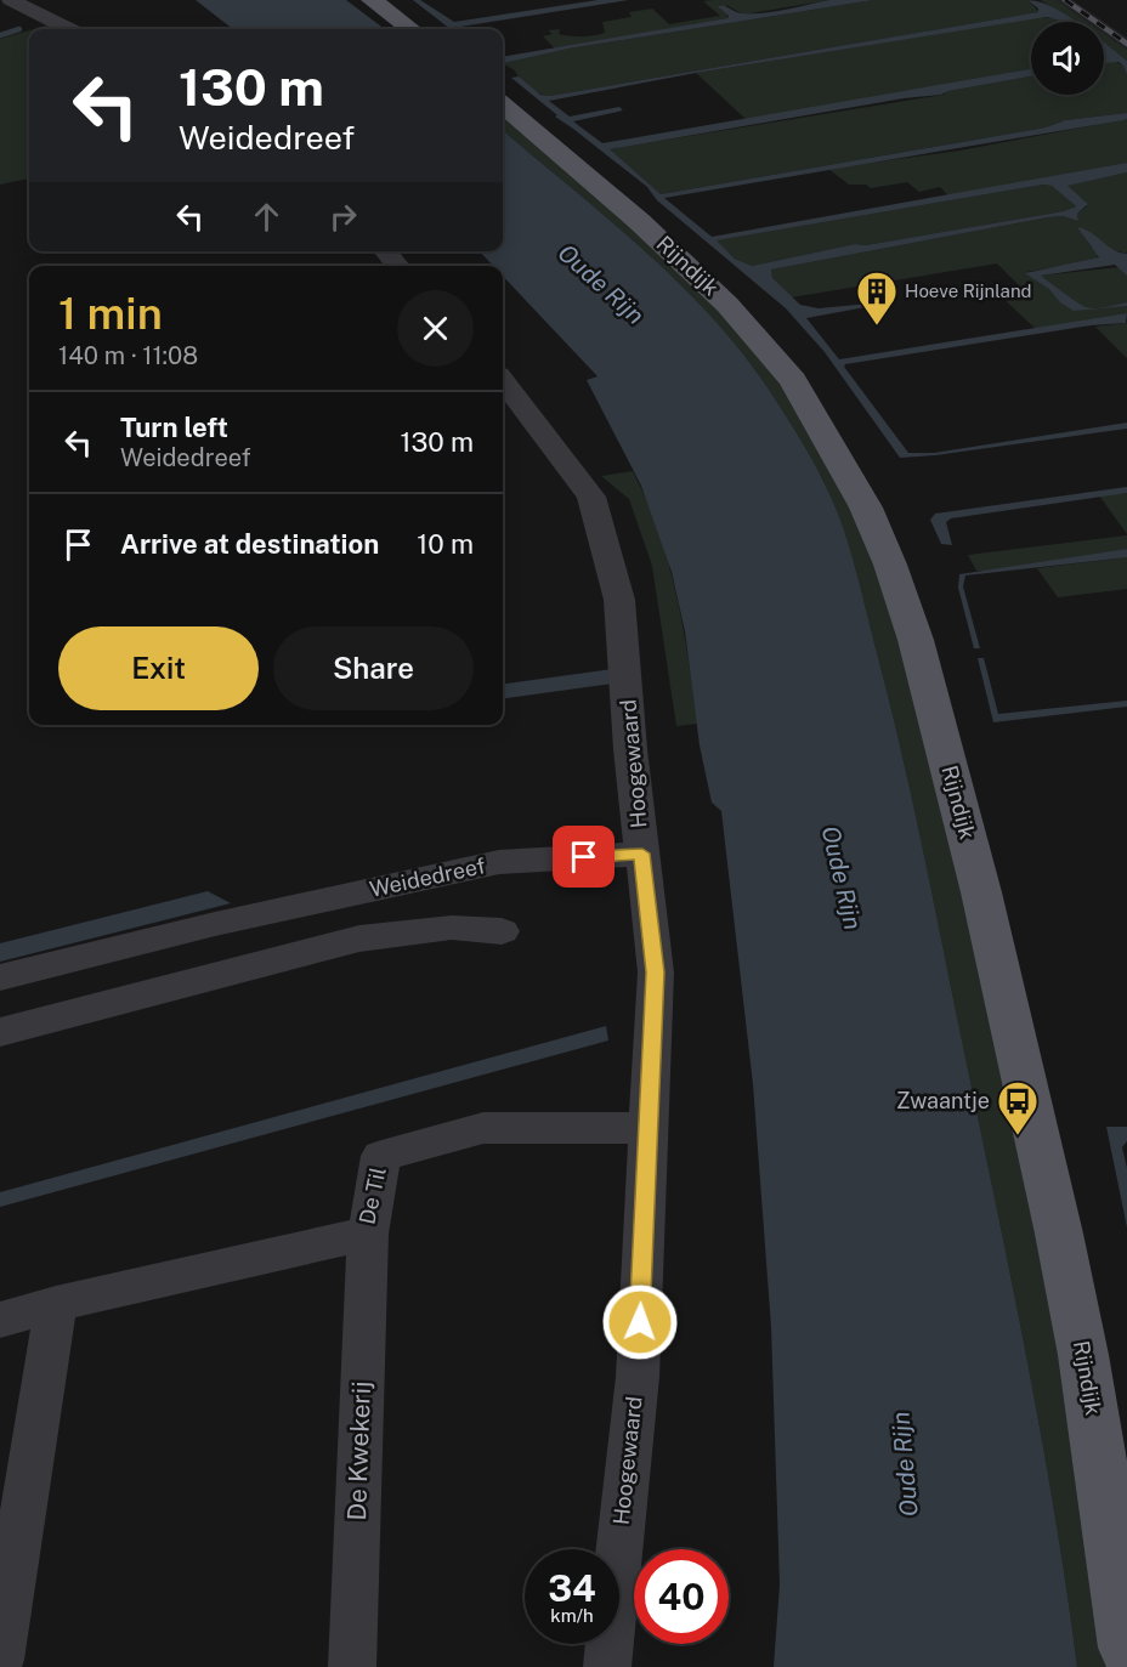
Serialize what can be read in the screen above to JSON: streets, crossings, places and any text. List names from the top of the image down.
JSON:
{
  "streets": {
    "main road": ["Rijndijk"],
    "street": [
      "Hoogewaard",
      "Weidedreef",
      "De Til",
      "De Kwekerij"
    ]
  },
  "crossings": [
    ["Hoogewaard", "Weidedreef"],
    ["Hoogewaard", "De Til"],
    ["De Til", "De Kwekerij"]
  ],
  "water": ["Oude Rijn"],
  "places": {
    "building": ["Hoeve Rijnland"],
    "bus stop": ["Zwaantje"]
  },
  "page": {
    "turn": ["130 m", "Weidedreef"],
    "heading": ["1 min", "140 m · 11:08"],
    "list": [
      {
        "name": "Turn left",
        "note": "Weidedreef",
        "value": "130 m"
      },
      {
        "name": "Arrive at destination",
        "value": "10 m"
      }
    ],
    "buttons": ["Exit", "Share"],
    "speed": "34 km/h",
    "limit": "40"
  }
}
